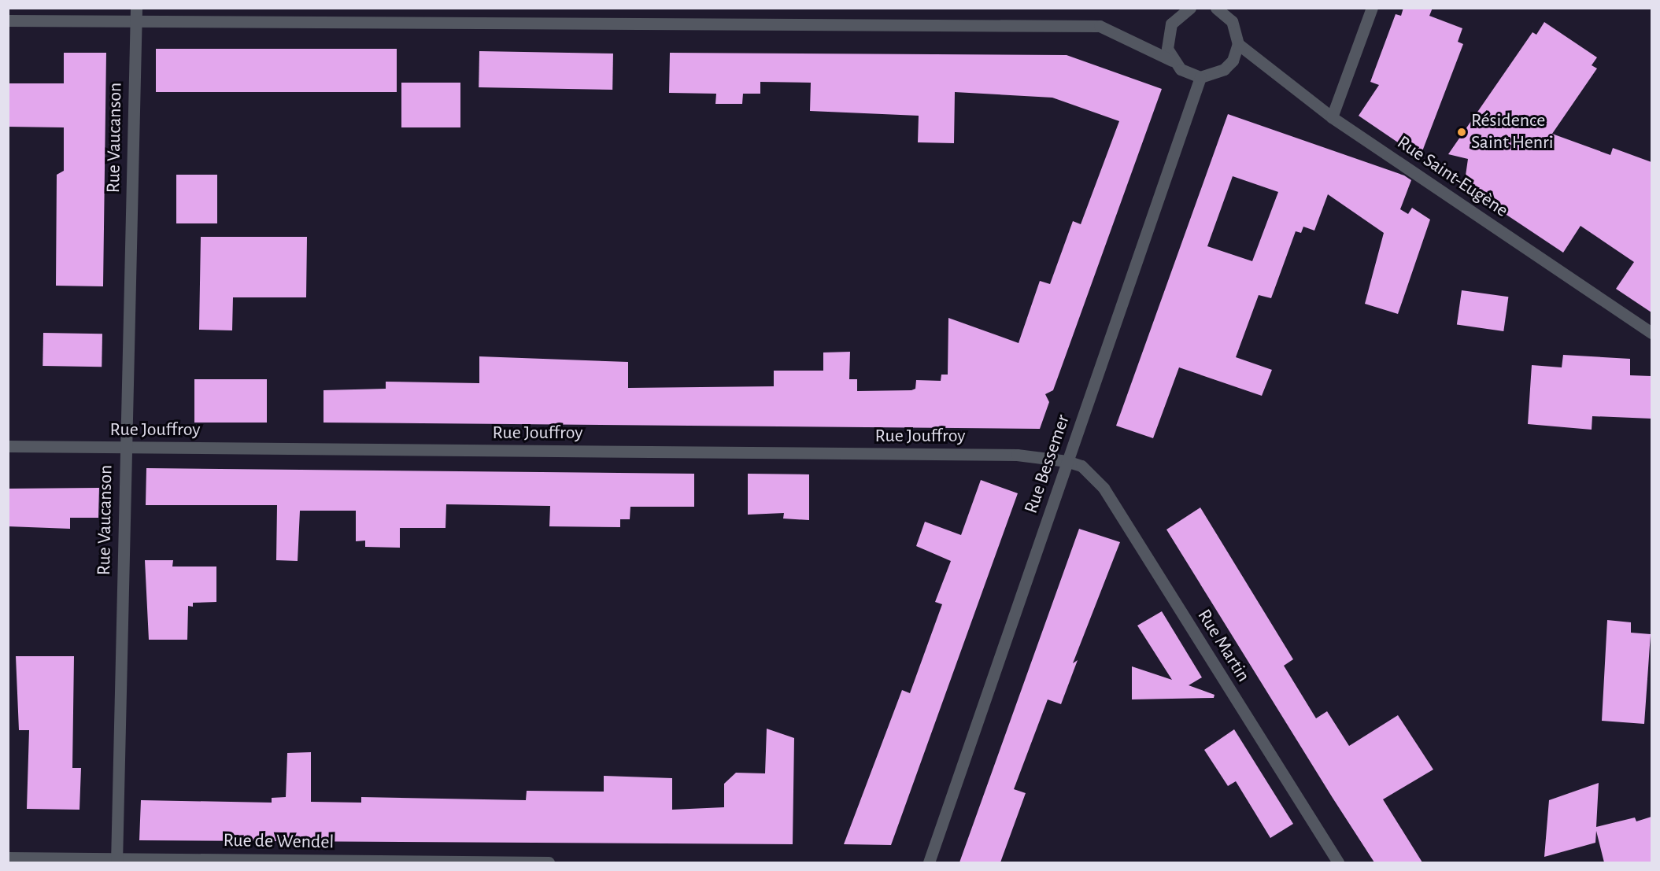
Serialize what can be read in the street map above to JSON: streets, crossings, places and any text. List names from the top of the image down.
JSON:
{
  "streets": {
    "street": [
      "Rue Vaucanson",
      "Rue Saint-Eugène",
      "Rue Jouffroy",
      "Rue Bessemer",
      "Rue Martin",
      "Rue de Wendel"
    ]
  },
  "crossings": [
    ["Rue Vaucanson", "Rue Jouffroy"],
    ["Rue Vaucanson", "Rue de Wendel"],
    ["Rue Jouffroy", "Rue Bessemer"],
    ["Rue Jouffroy", "Rue Martin"],
    ["Rue Bessemer", "Rue Martin"]
  ],
  "places": ["Résidence Saint Henri"]
}
